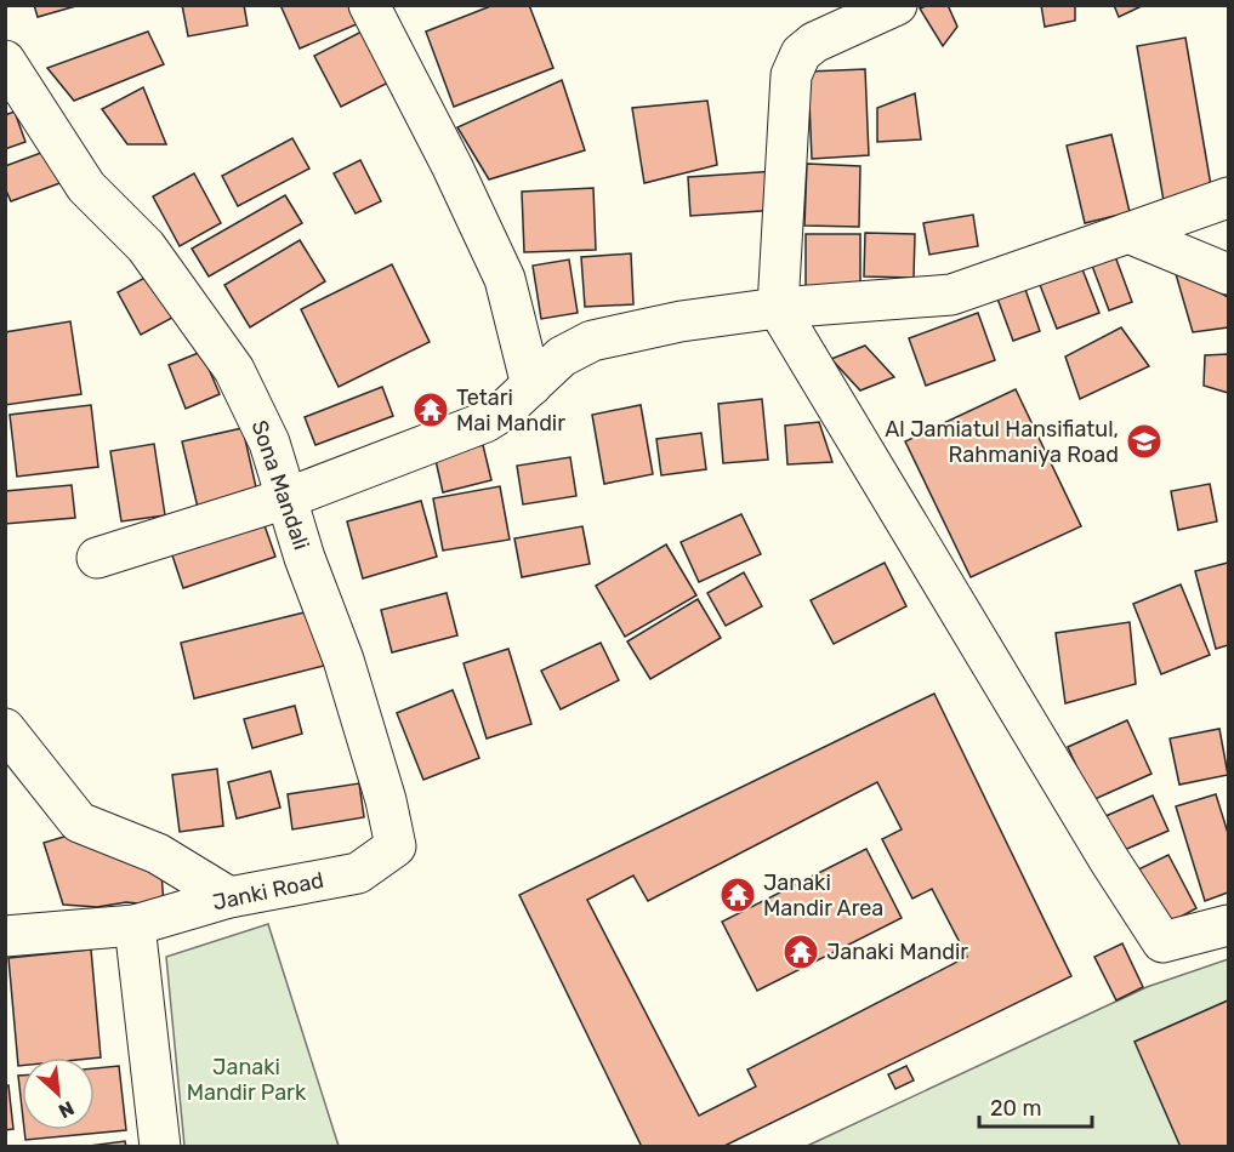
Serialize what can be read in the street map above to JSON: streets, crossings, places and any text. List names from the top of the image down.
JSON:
{
  "streets": {
    "street": ["Sona Mandali", "Janki Road"]
  },
  "crossings": [
    ["Sona Mandali", "Janki Road"]
  ],
  "parks": ["Janaki Mandir Park"],
  "places": {
    "temple": ["Tetari Mai Mandir", "Janaki Mandir Area", "Janaki Mandir"],
    "school or university": ["Al Jamiatul Hansifiatul, Rahmaniya Road"]
  },
  "scale_bar": "20 m",
  "north": "bottom right"
}
